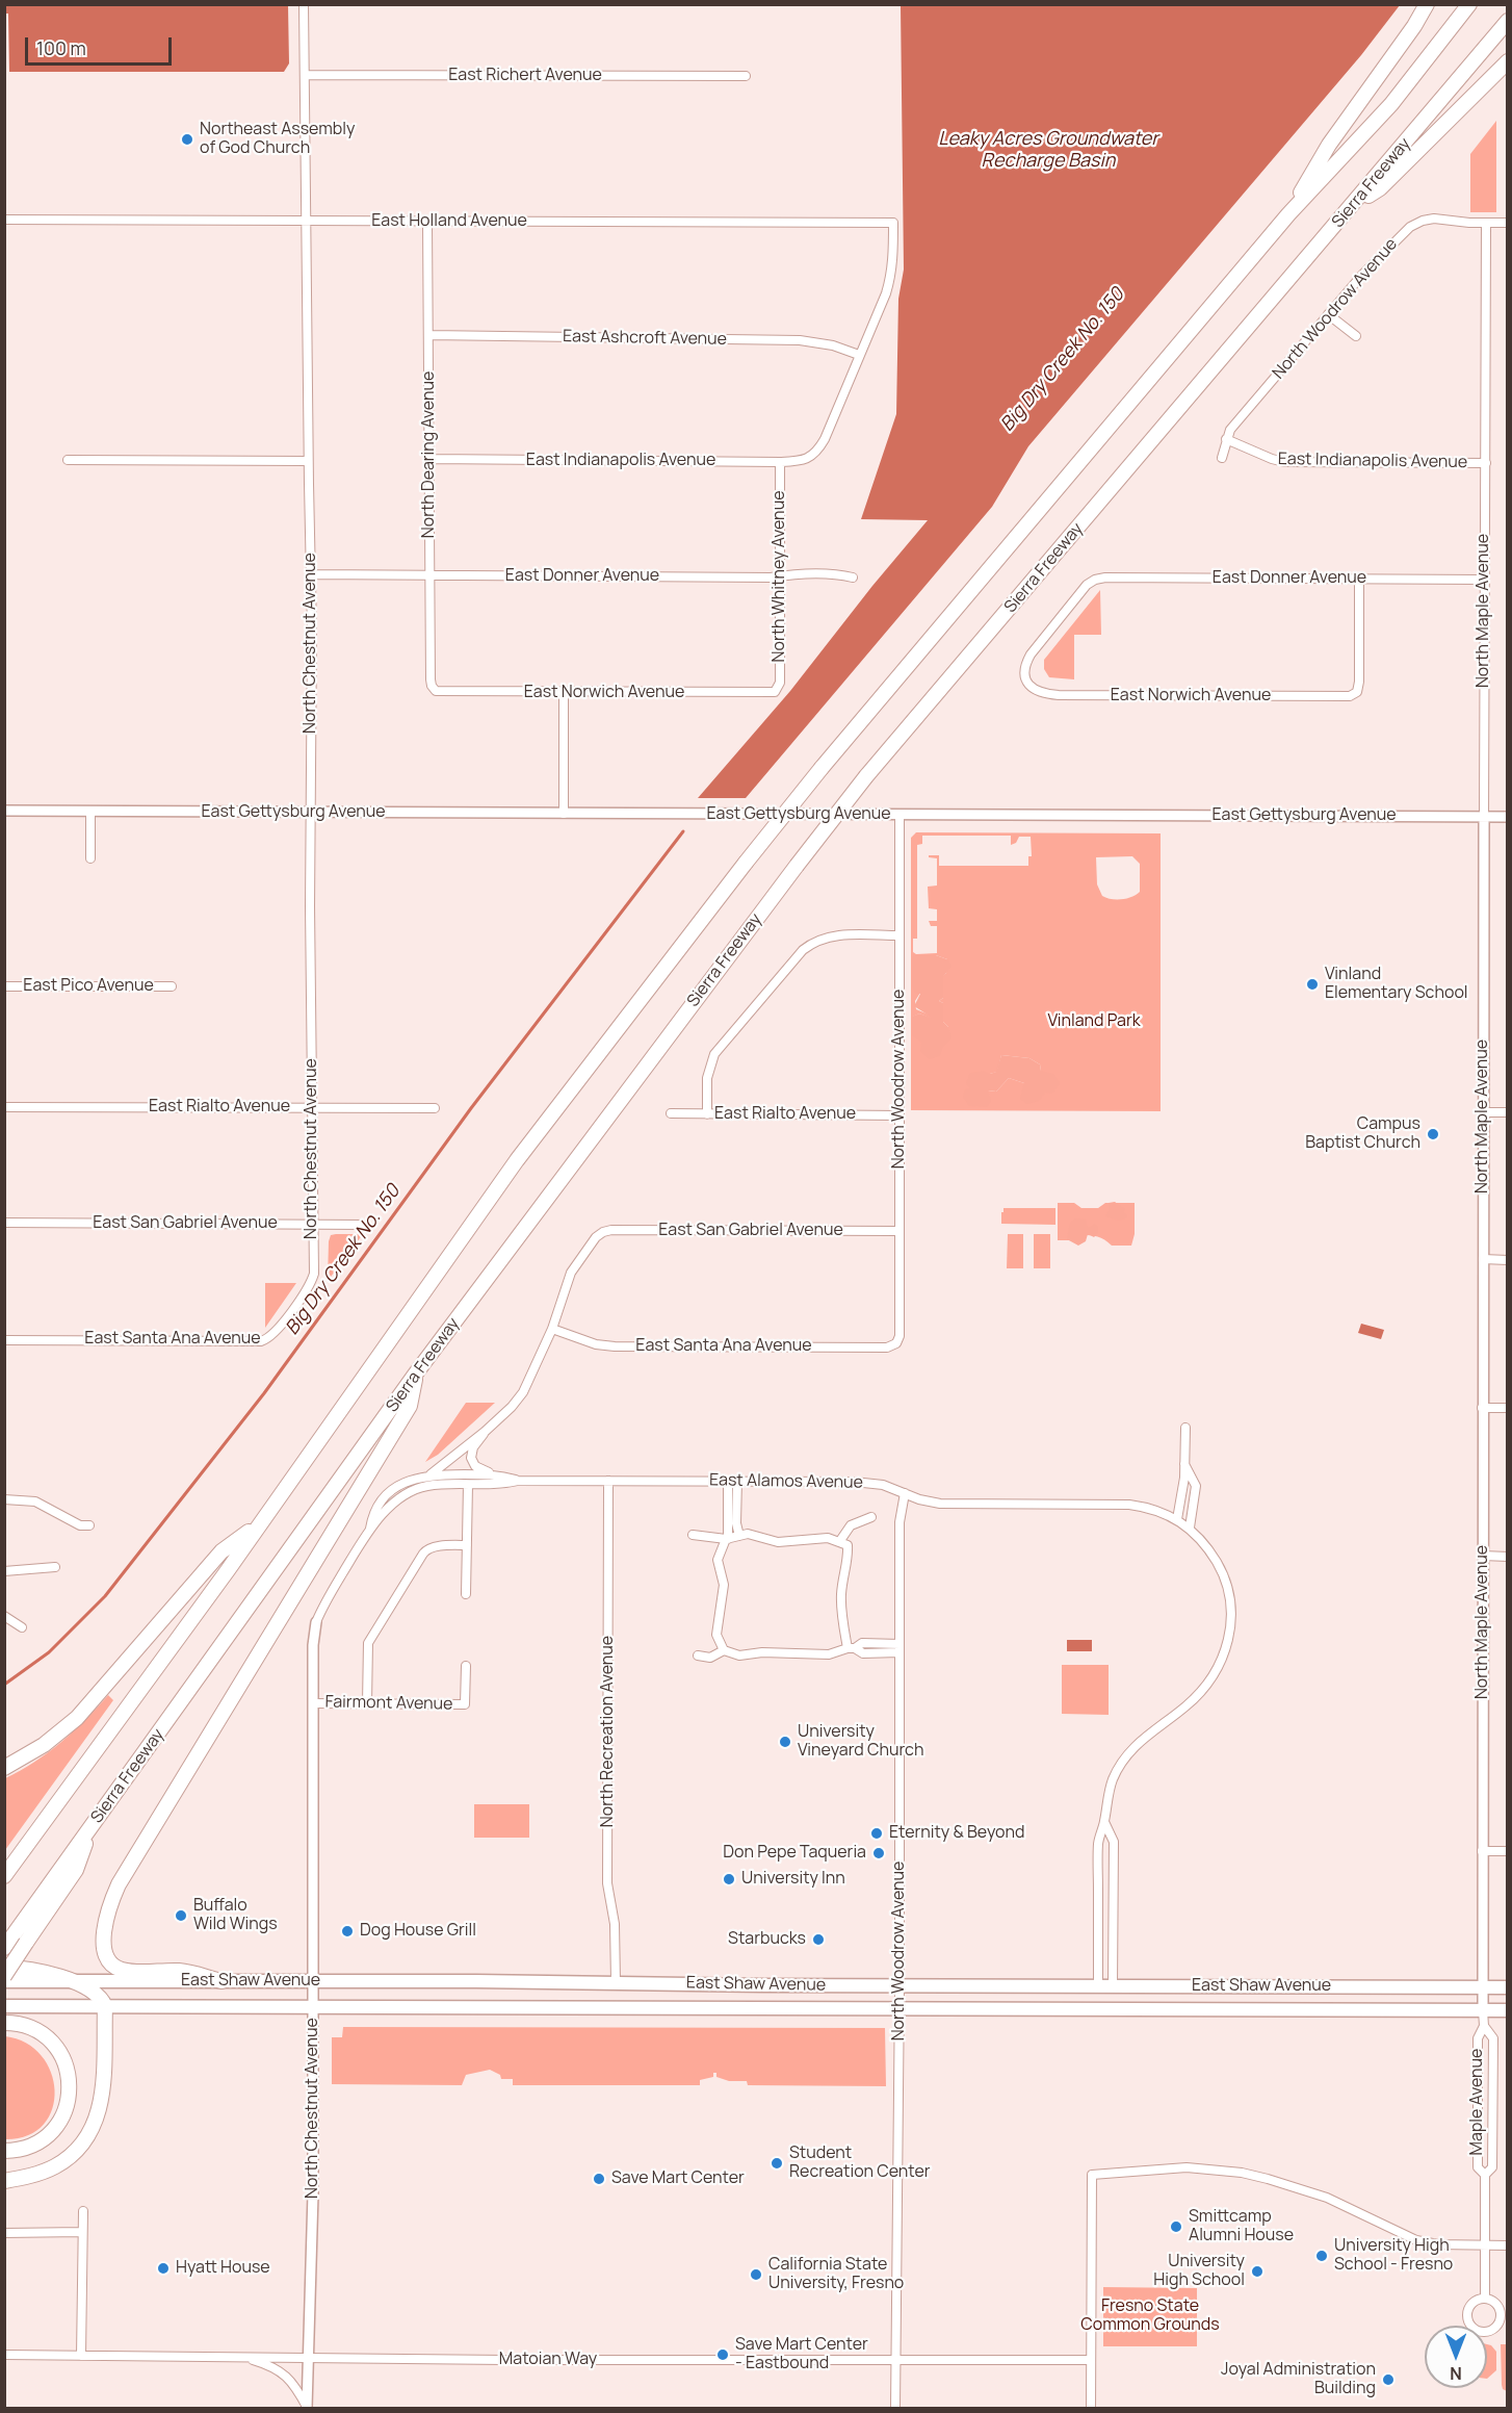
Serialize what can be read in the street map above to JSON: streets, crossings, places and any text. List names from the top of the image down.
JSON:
{
  "streets": {
    "highway": ["Sierra Freeway"],
    "main road": ["East Shaw Avenue"],
    "street": [
      "East Richert Avenue",
      "East Holland Avenue",
      "North Woodrow Avenue",
      "East Ashcroft Avenue",
      "North Dearing Avenue",
      "East Indianapolis Avenue",
      "East Donner Avenue",
      "North Whitney Avenue",
      "North Maple Avenue",
      "North Chestnut Avenue",
      "East Norwich Avenue",
      "East Gettysburg Avenue",
      "East Pico Avenue",
      "East Rialto Avenue",
      "East San Gabriel Avenue",
      "East Santa Ana Avenue",
      "East Alamos Avenue",
      "Fairmont Avenue",
      "North Recreation Avenue",
      "Maple Avenue",
      "Matoian Way"
    ]
  },
  "crossings": [
    ["East Richert Avenue", "North Chestnut Avenue"],
    ["East Holland Avenue", "East Ashcroft Avenue"],
    ["East Holland Avenue", "North Dearing Avenue"],
    ["East Holland Avenue", "East Indianapolis Avenue"],
    ["East Holland Avenue", "North Chestnut Avenue"],
    ["North Woodrow Avenue", "East Indianapolis Avenue"],
    ["North Woodrow Avenue", "North Maple Avenue"],
    ["North Woodrow Avenue", "East Gettysburg Avenue"],
    ["North Woodrow Avenue", "East Rialto Avenue"],
    ["North Woodrow Avenue", "East San Gabriel Avenue"],
    ["North Woodrow Avenue", "East Santa Ana Avenue"],
    ["North Woodrow Avenue", "East Alamos Avenue"],
    ["North Woodrow Avenue", "East Shaw Avenue"],
    ["North Woodrow Avenue", "Matoian Way"],
    ["East Ashcroft Avenue", "North Dearing Avenue"],
    ["East Ashcroft Avenue", "East Indianapolis Avenue"],
    ["North Dearing Avenue", "East Indianapolis Avenue"],
    ["North Dearing Avenue", "East Donner Avenue"],
    ["North Dearing Avenue", "East Norwich Avenue"],
    ["East Indianapolis Avenue", "North Whitney Avenue"],
    ["East Indianapolis Avenue", "North Maple Avenue"],
    ["East Donner Avenue", "North Whitney Avenue"],
    ["East Donner Avenue", "North Maple Avenue"],
    ["East Donner Avenue", "North Chestnut Avenue"],
    ["East Donner Avenue", "East Norwich Avenue"],
    ["North Whitney Avenue", "East Norwich Avenue"],
    ["North Maple Avenue", "East Gettysburg Avenue"],
    ["North Maple Avenue", "East Shaw Avenue"],
    ["North Maple Avenue", "Maple Avenue"],
    ["North Chestnut Avenue", "East Gettysburg Avenue"],
    ["North Chestnut Avenue", "East Rialto Avenue"],
    ["North Chestnut Avenue", "East San Gabriel Avenue"],
    ["North Chestnut Avenue", "East Santa Ana Avenue"],
    ["North Chestnut Avenue", "Fairmont Avenue"],
    ["North Chestnut Avenue", "East Shaw Avenue"],
    ["North Chestnut Avenue", "Matoian Way"],
    ["East San Gabriel Avenue", "East Santa Ana Avenue"],
    ["East Alamos Avenue", "North Recreation Avenue"],
    ["East Alamos Avenue", "East Shaw Avenue"],
    ["North Recreation Avenue", "East Shaw Avenue"],
    ["East Shaw Avenue", "Maple Avenue"]
  ],
  "water": ["Leaky Acres Groundwater Recharge Basin", "Big Dry Creek No. 150"],
  "parks": ["Vinland Park", "Fresno State Common Grounds"],
  "places": [
    "Northeast Assembly of God Church",
    "Vinland Elementary School",
    "Campus Baptist Church",
    "University Vineyard Church",
    "Eternity & Beyond",
    "Don Pepe Taqueria",
    "University Inn",
    "Buffalo Wild Wings",
    "Dog House Grill",
    "Starbucks",
    "Student Recreation Center",
    "Save Mart Center",
    "Smittcamp Alumni House",
    "University High School - Fresno",
    "Hyatt House",
    "University High School",
    "California State University, Fresno",
    "Save Mart Center - Eastbound",
    "Joyal Administration Building"
  ],
  "scale_bar": "100 m",
  "north": "bottom"
}
